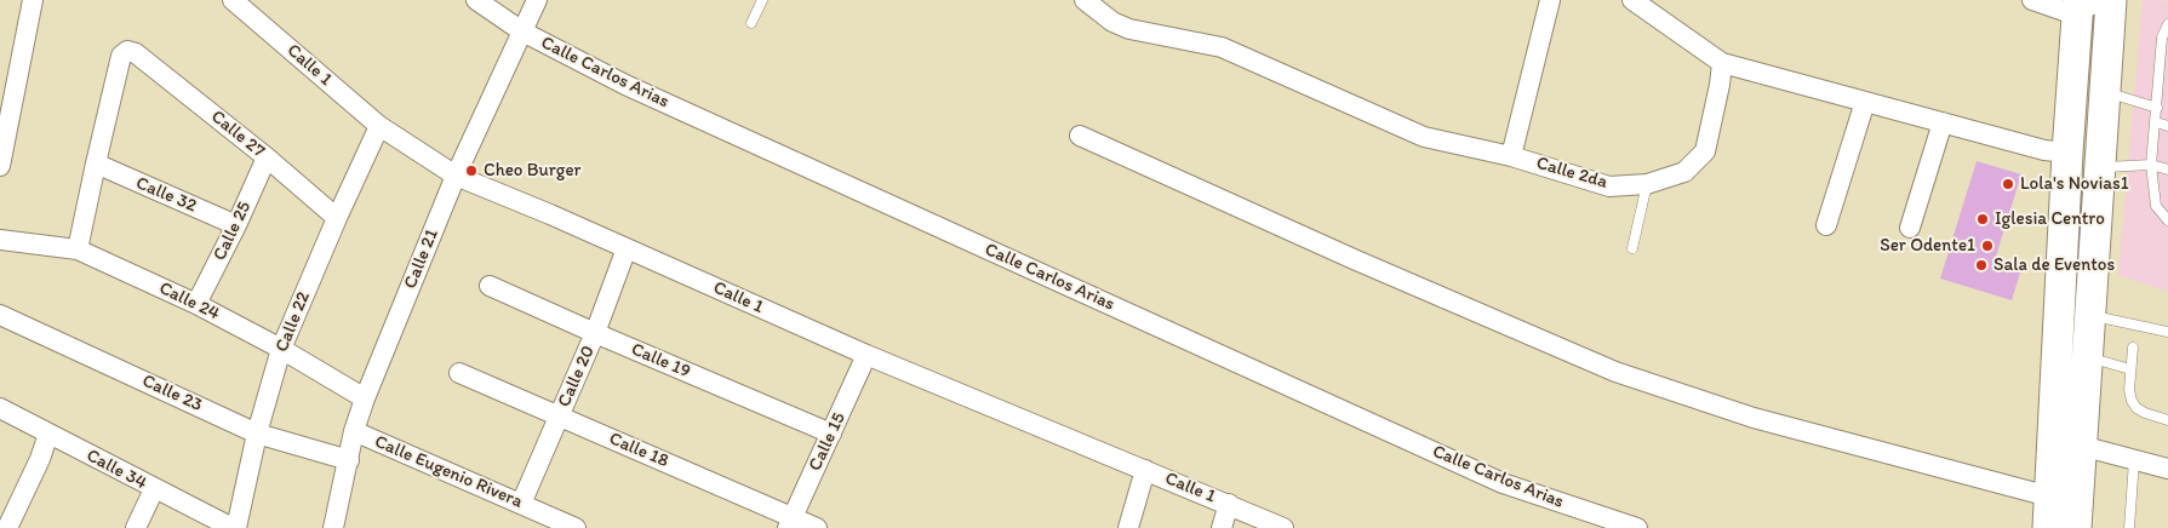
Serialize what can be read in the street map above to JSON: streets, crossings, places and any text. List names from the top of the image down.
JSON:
{
  "streets": {
    "street": [
      "Calle 1",
      "Calle Carlos Arias",
      "Calle 27",
      "Calle 2da",
      "Calle 32",
      "Calle 25",
      "Calle 21",
      "Calle 24",
      "Calle 22",
      "Calle 19",
      "Calle 20",
      "Calle 23",
      "Calle 15",
      "Calle 18",
      "Calle 34",
      "Calle Eugenio Rivera"
    ]
  },
  "crossings": [
    ["Calle 1", "Calle 21"],
    ["Calle 1", "Calle 22"],
    ["Calle 1", "Calle 20"],
    ["Calle 1", "Calle 15"],
    ["Calle Carlos Arias", "Calle 21"],
    ["Calle 27", "Calle 32"],
    ["Calle 27", "Calle 25"],
    ["Calle 27", "Calle 22"],
    ["Calle 32", "Calle 25"],
    ["Calle 25", "Calle 24"],
    ["Calle 21", "Calle 24"],
    ["Calle 21", "Calle 23"],
    ["Calle 21", "Calle Eugenio Rivera"],
    ["Calle 24", "Calle 22"],
    ["Calle 22", "Calle 23"],
    ["Calle 22", "Calle 34"],
    ["Calle 19", "Calle 20"],
    ["Calle 19", "Calle 15"],
    ["Calle 20", "Calle 18"],
    ["Calle 20", "Calle Eugenio Rivera"],
    ["Calle 15", "Calle 18"]
  ],
  "places": [
    "Cheo Burger",
    "Lola's Novias1",
    "Iglesia Centro",
    "Ser Odente1",
    "Sala de Eventos"
  ]
}
